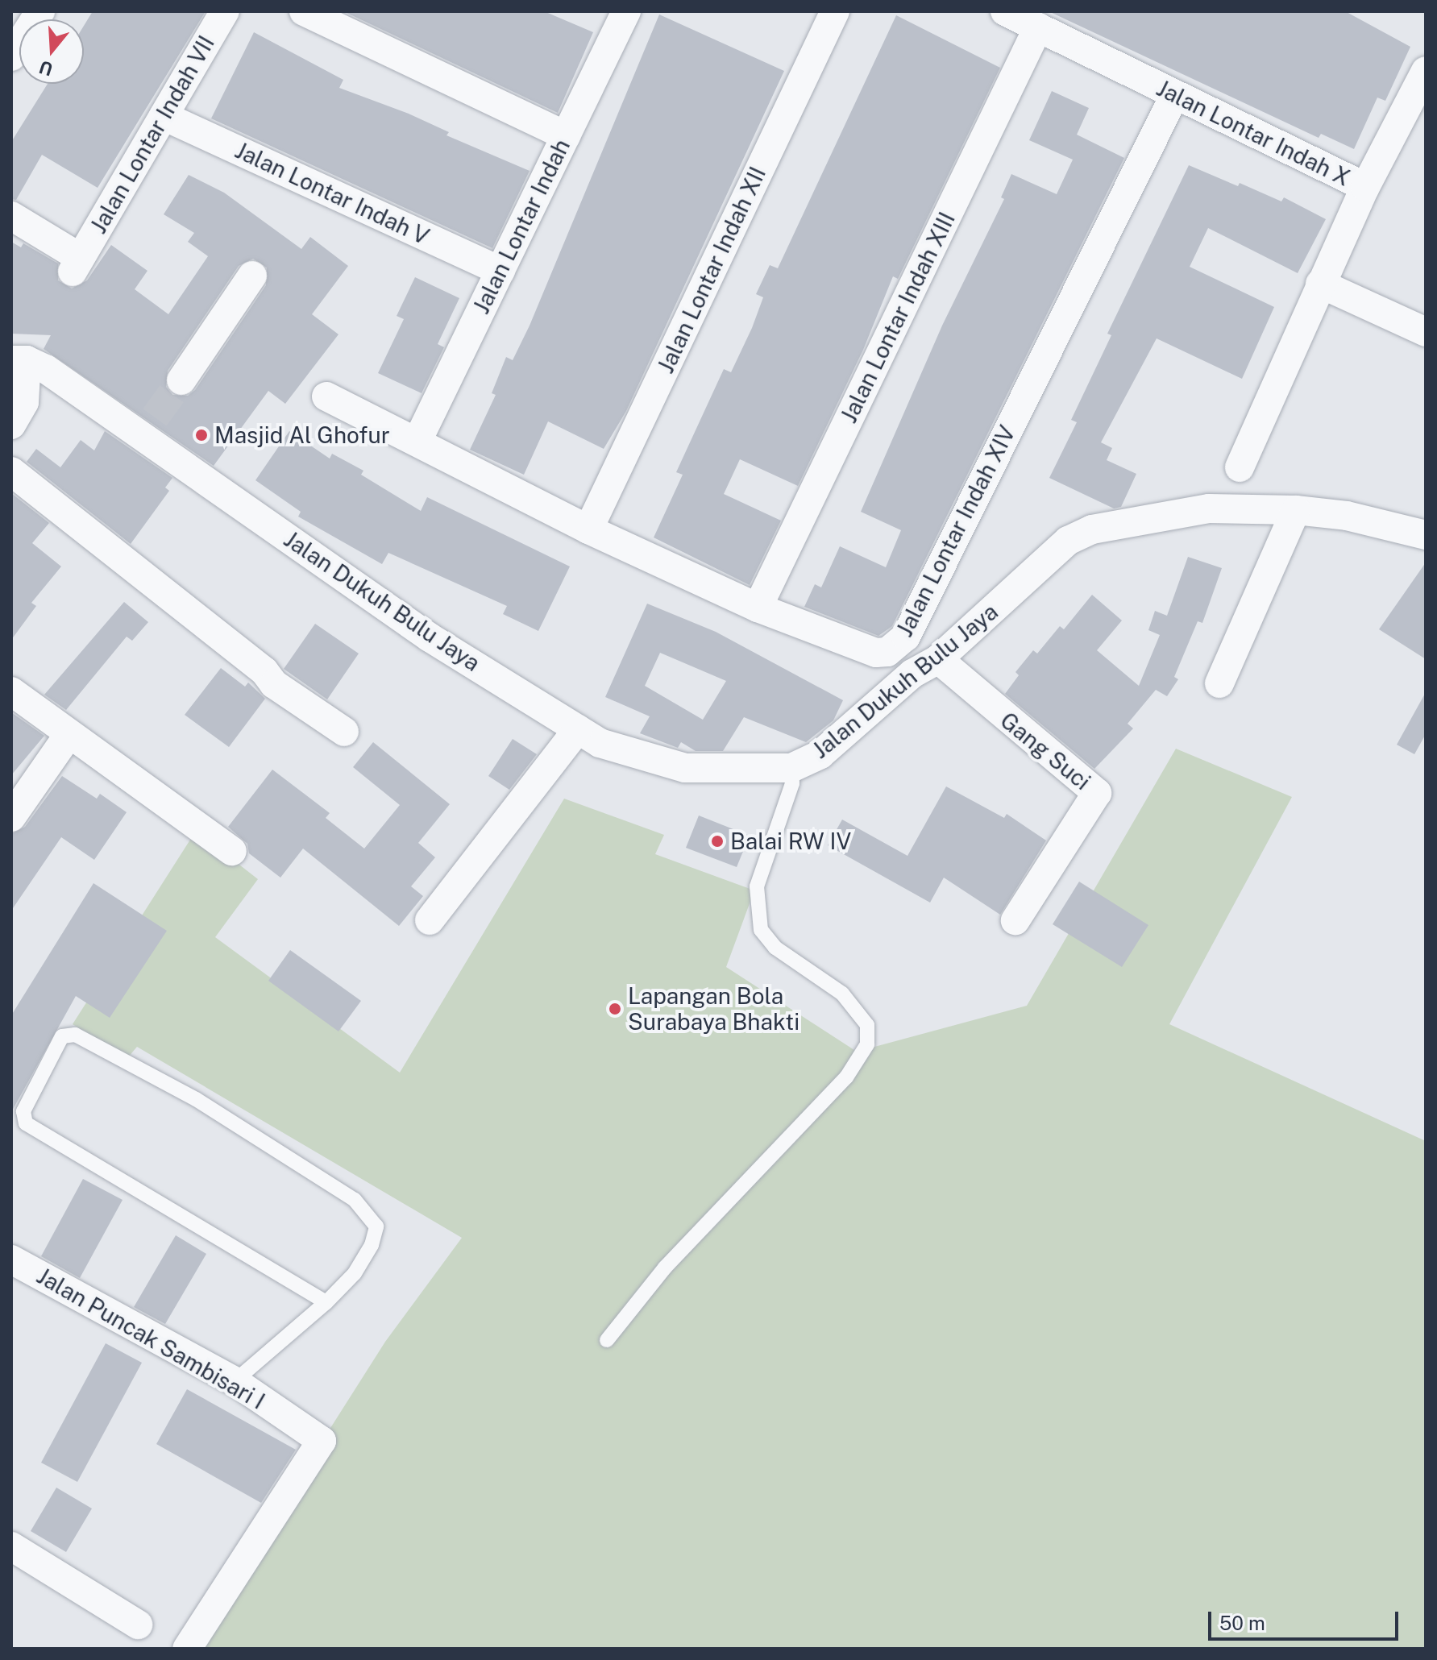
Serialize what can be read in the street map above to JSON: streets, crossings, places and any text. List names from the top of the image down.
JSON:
{
  "streets": {
    "street": [
      "Jalan Lontar Indah X",
      "Jalan Lontar Indah VII",
      "Jalan Lontar Indah V",
      "Jalan Lontar Indah",
      "Jalan Lontar Indah XII",
      "Jalan Lontar Indah XIII",
      "Jalan Lontar Indah XIV",
      "Jalan Dukuh Bulu Jaya",
      "Gang Suci",
      "Jalan Puncak Sambisari I"
    ]
  },
  "crossings": [
    ["Jalan Lontar Indah X", "Jalan Lontar Indah XIII"],
    ["Jalan Lontar Indah X", "Jalan Lontar Indah XIV"],
    ["Jalan Lontar Indah VII", "Jalan Lontar Indah V"],
    ["Jalan Lontar Indah V", "Jalan Lontar Indah"],
    ["Jalan Lontar Indah", "Jalan Lontar Indah XIV"],
    ["Jalan Lontar Indah XII", "Jalan Lontar Indah XIV"],
    ["Jalan Lontar Indah XIII", "Jalan Lontar Indah XIV"],
    ["Jalan Dukuh Bulu Jaya", "Gang Suci"]
  ],
  "places": ["Masjid Al Ghofur", "Balai RW IV", "Lapangan Bola Surabaya Bhakti"],
  "scale_bar": "50 m",
  "north": "bottom"
}
